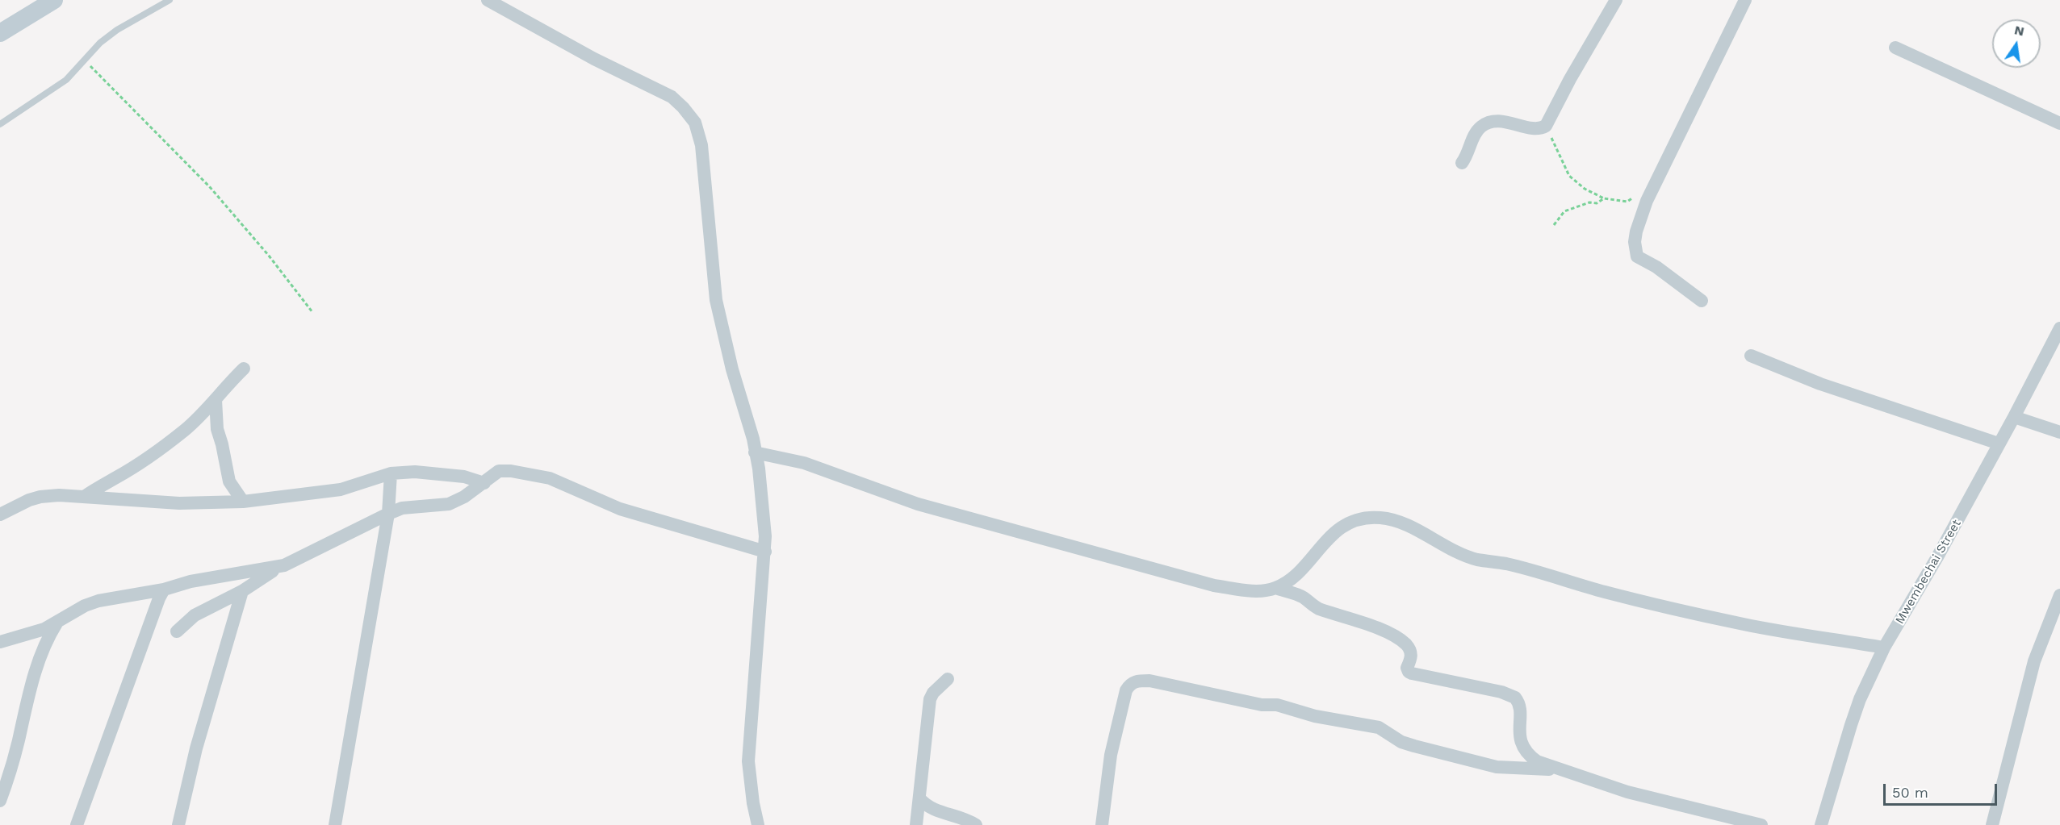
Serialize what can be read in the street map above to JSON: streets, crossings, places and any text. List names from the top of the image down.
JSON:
{
  "streets": {
    "street": ["Mwembechai Street"]
  },
  "scale_bar": "50 m",
  "north": "top"
}
